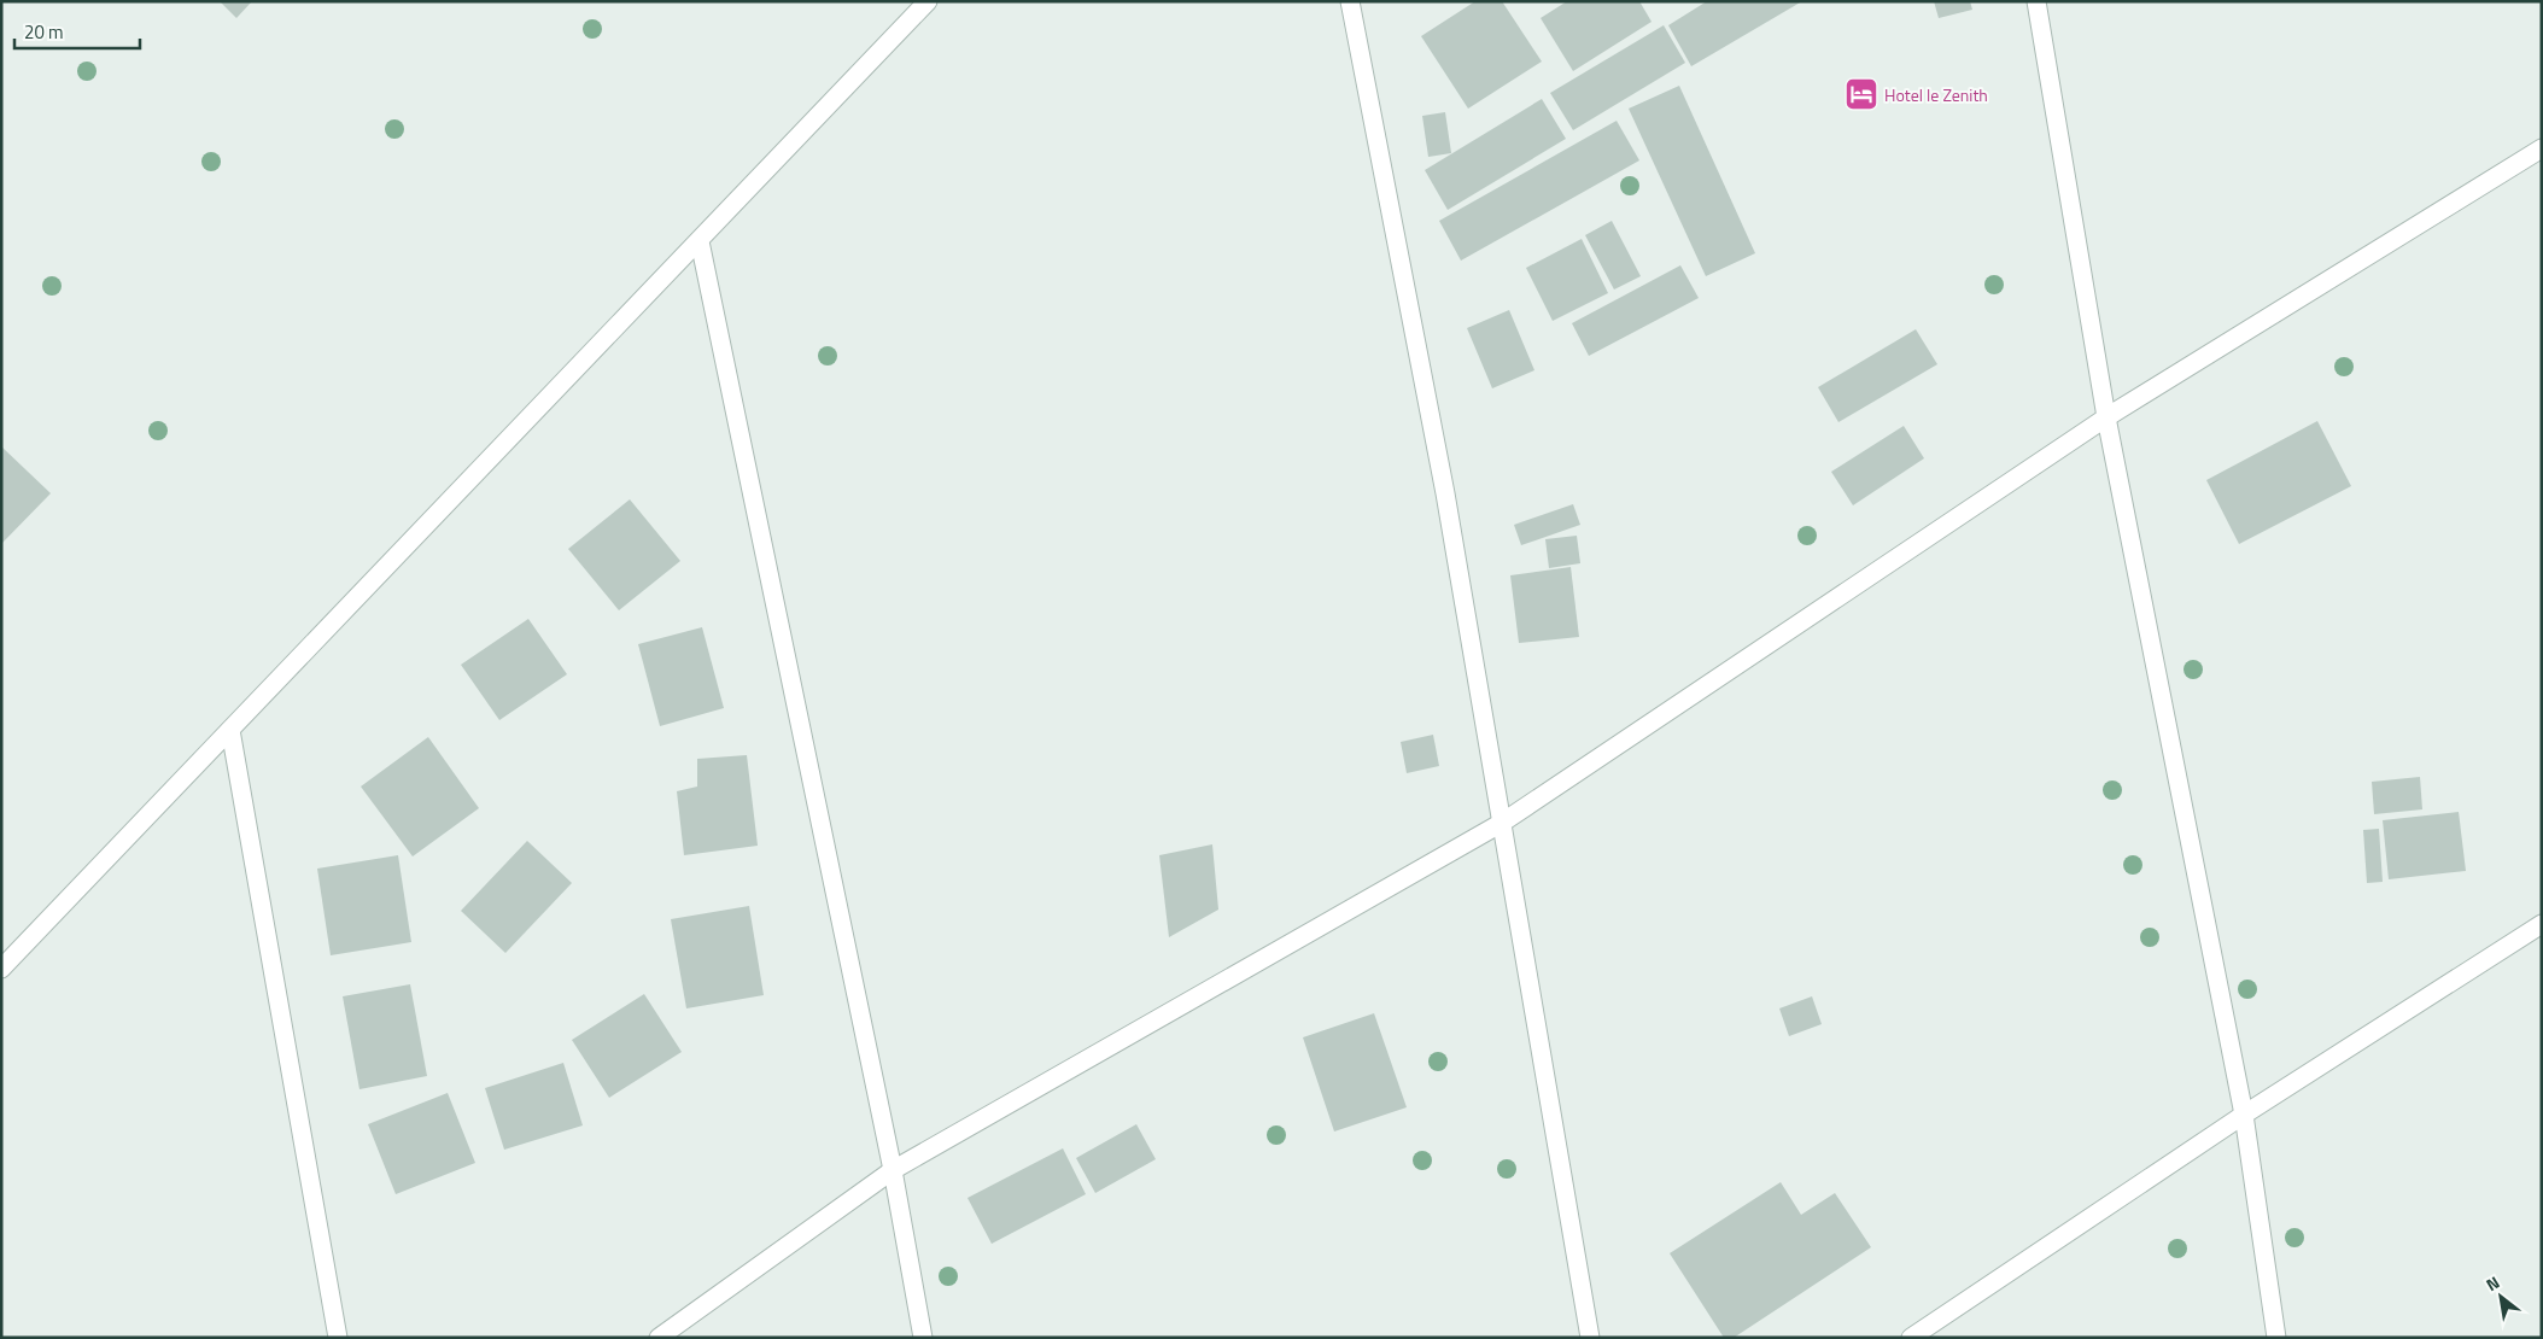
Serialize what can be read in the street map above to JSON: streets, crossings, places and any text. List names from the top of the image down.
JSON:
{
  "places": {
    "hotel": ["Hotel le Zenith"]
  },
  "scale_bar": "20 m",
  "north": "top left"
}
